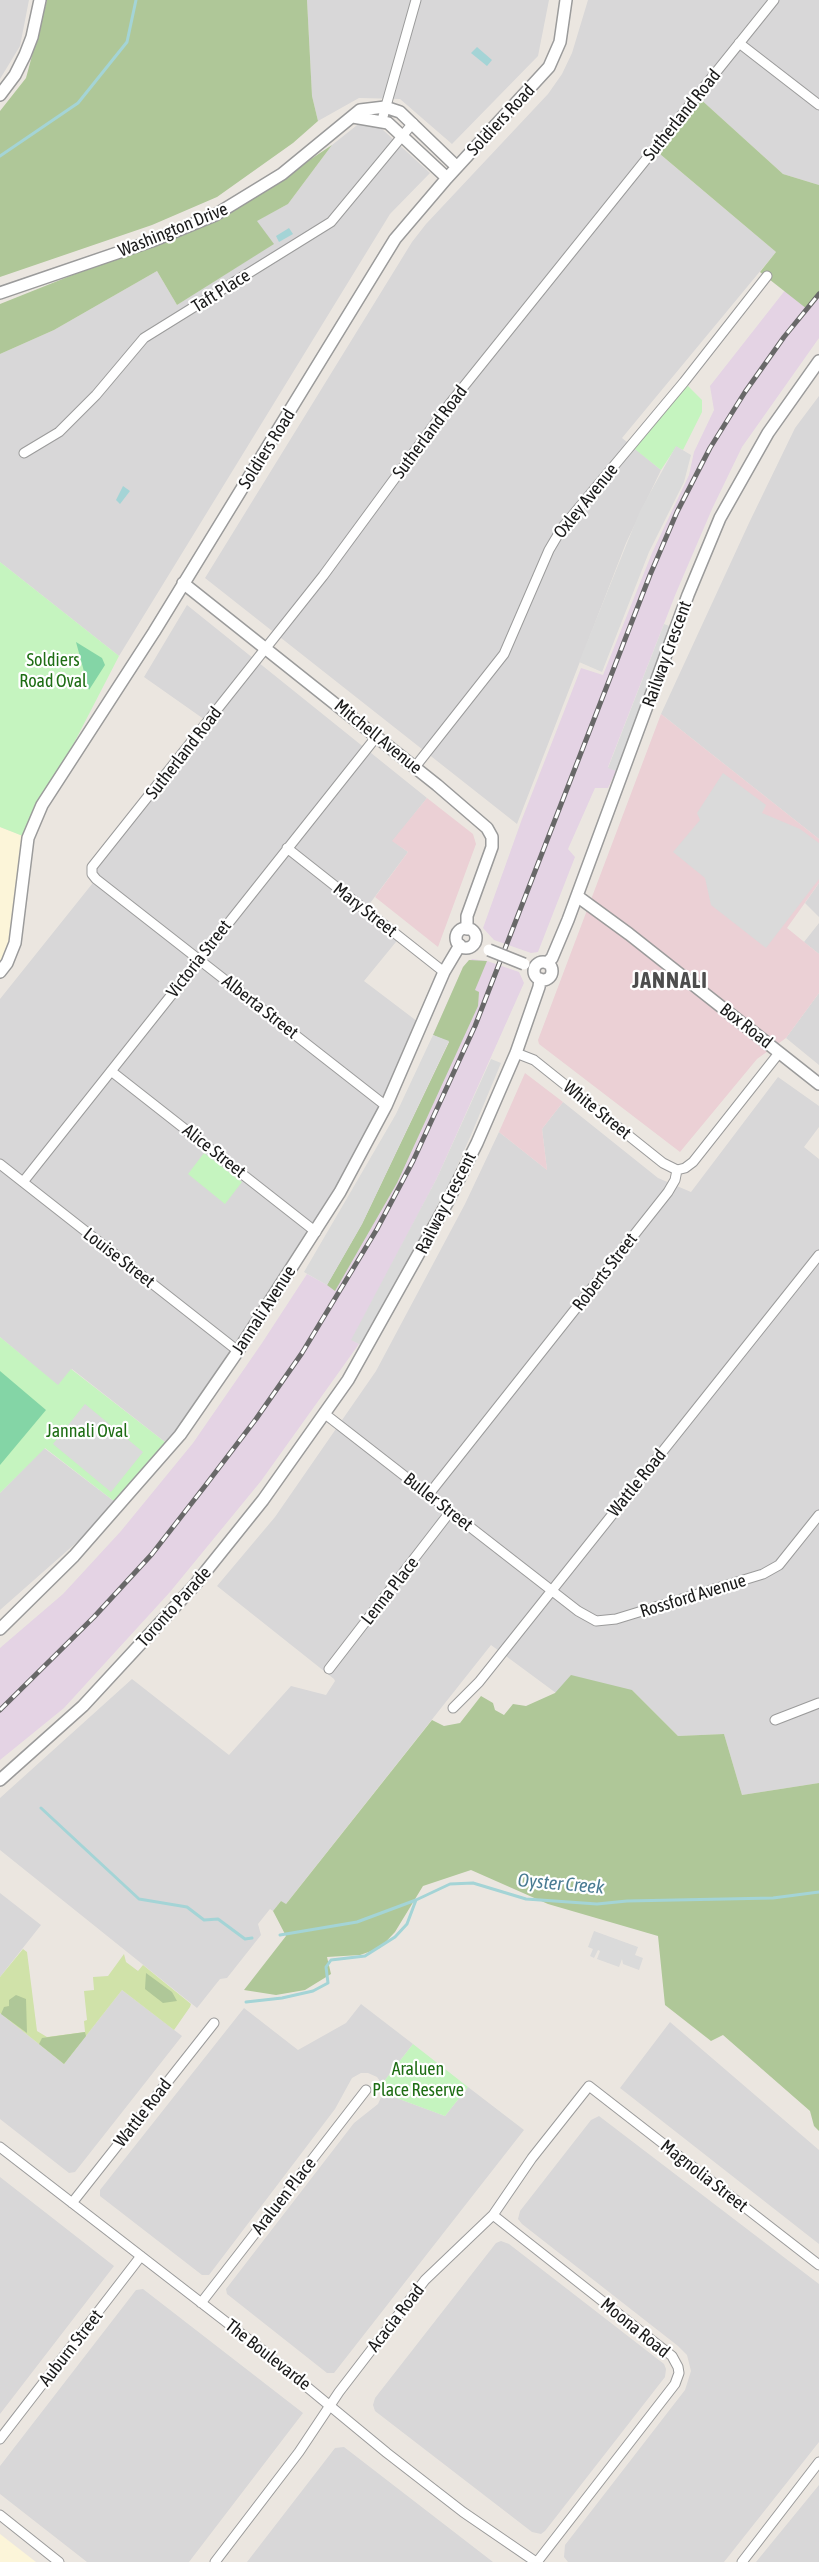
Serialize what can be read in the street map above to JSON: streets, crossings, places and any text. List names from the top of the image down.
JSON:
{
  "streets": {
    "street": [
      "Sutherland Road",
      "Soldiers Road",
      "Washington Drive",
      "Taft Place",
      "Oxley Avenue",
      "Railway Crescent",
      "Mitchell Avenue",
      "Mary Street",
      "Victoria Street",
      "Alberta Street",
      "Box Road",
      "White Street",
      "Alice Street",
      "Louise Street",
      "Roberts Street",
      "Jannali Avenue",
      "Wattle Road",
      "Buller Street",
      "Lenna Place",
      "Rossford Avenue",
      "Toronto Parade",
      "Magnolia Street",
      "Araluen Place",
      "Acacia Road",
      "Moona Road",
      "Auburn Street",
      "The Boulevarde"
    ]
  },
  "crossings": [
    ["Sutherland Road", "Mitchell Avenue"],
    ["Sutherland Road", "Alberta Street"],
    ["Soldiers Road", "Mitchell Avenue"],
    ["Oxley Avenue", "Mitchell Avenue"],
    ["Railway Crescent", "Box Road"],
    ["Railway Crescent", "White Street"],
    ["Railway Crescent", "Buller Street"],
    ["Railway Crescent", "Toronto Parade"],
    ["Mitchell Avenue", "Victoria Street"],
    ["Mitchell Avenue", "Jannali Avenue"],
    ["Mary Street", "Victoria Street"],
    ["Mary Street", "Jannali Avenue"],
    ["Victoria Street", "Alberta Street"],
    ["Victoria Street", "Alice Street"],
    ["Victoria Street", "Louise Street"],
    ["Alberta Street", "Jannali Avenue"],
    ["White Street", "Roberts Street"],
    ["Alice Street", "Jannali Avenue"],
    ["Louise Street", "Jannali Avenue"],
    ["Roberts Street", "Buller Street"],
    ["Wattle Road", "Buller Street"],
    ["Wattle Road", "Rossford Avenue"],
    ["Wattle Road", "The Boulevarde"],
    ["Buller Street", "Lenna Place"],
    ["Buller Street", "Rossford Avenue"],
    ["Buller Street", "Toronto Parade"],
    ["Magnolia Street", "Acacia Road"],
    ["Araluen Place", "The Boulevarde"],
    ["Acacia Road", "Moona Road"],
    ["Acacia Road", "The Boulevarde"],
    ["Moona Road", "The Boulevarde"],
    ["Auburn Street", "The Boulevarde"]
  ],
  "districts": ["JANNALI"],
  "water": ["Oyster Creek"],
  "parks": ["Soldiers Road Oval", "Jannali Oval", "Araluen Place Reserve"]
}
